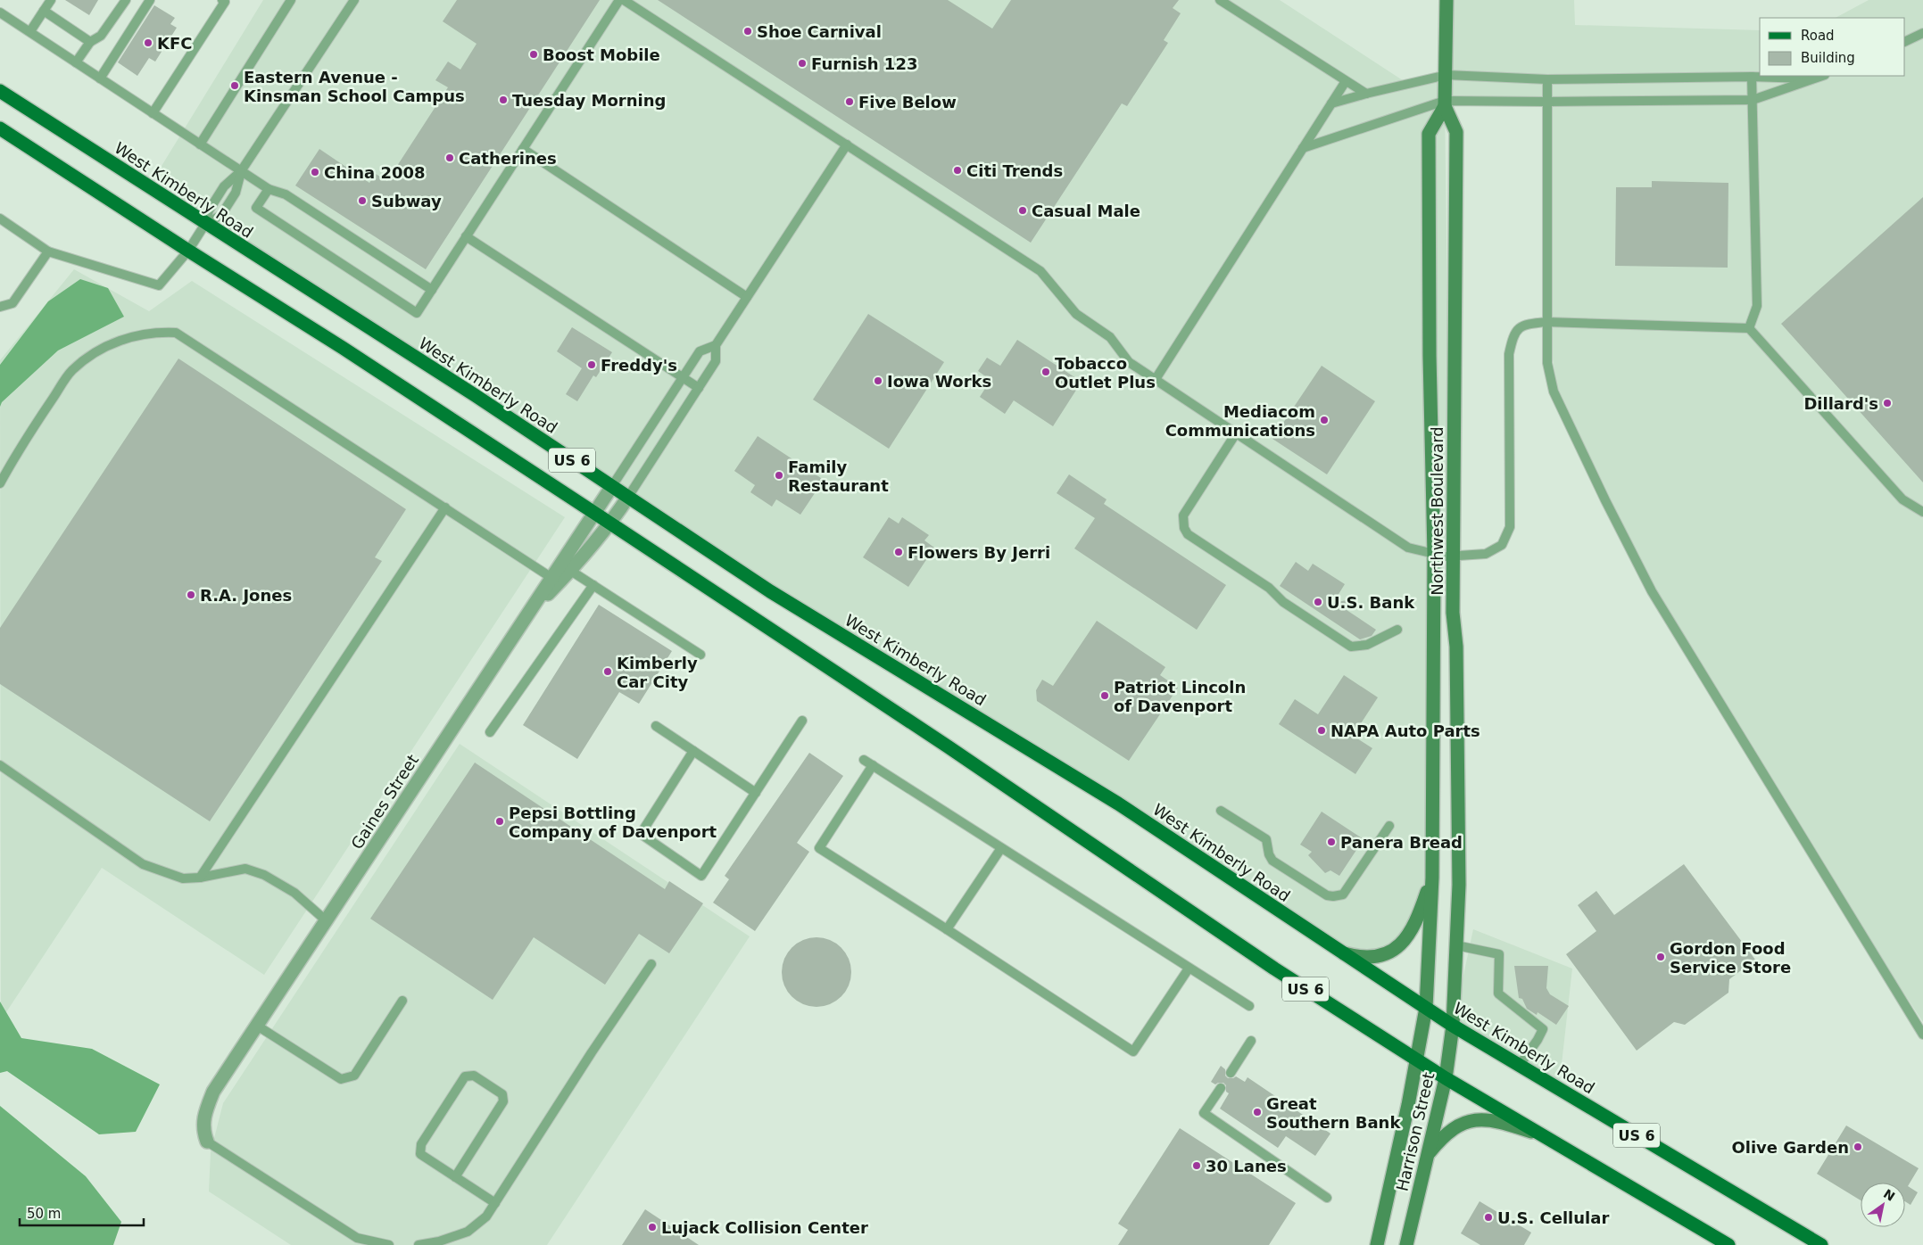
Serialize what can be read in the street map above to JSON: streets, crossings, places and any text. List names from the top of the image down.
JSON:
{
  "streets": {
    "main road": [
      "West Kimberly Road",
      "US 6",
      "Northwest Boulevard",
      "Harrison Street"
    ],
    "street": ["Gaines Street"]
  },
  "crossings": [
    ["West Kimberly Road", "Northwest Boulevard"],
    ["West Kimberly Road", "Gaines Street"],
    ["West Kimberly Road", "Harrison Street"],
    ["US 6", "Gaines Street"],
    ["US 6", "Harrison Street"],
    ["Northwest Boulevard", "Harrison Street"]
  ],
  "places": [
    "Shoe Carnival",
    "KFC",
    "Boost Mobile",
    "Furnish 123",
    "Eastern Avenue - Kinsman School Campus",
    "Tuesday Morning",
    "Five Below",
    "Catherines",
    "Citi Trends",
    "China 2008",
    "Subway",
    "Casual Male",
    "Freddy's",
    "Tobacco Outlet Plus",
    "Iowa Works",
    "Dillard's",
    "Mediacom Communications",
    "Family Restaurant",
    "Flowers By Jerri",
    "R.A. Jones",
    "U.S. Bank",
    "Kimberly Car City",
    "Patriot Lincoln of Davenport",
    "NAPA Auto Parts",
    "Pepsi Bottling Company of Davenport",
    "Panera Bread",
    "Gordon Food Service Store",
    "Great Southern Bank",
    "Olive Garden",
    "30 Lanes",
    "U.S. Cellular",
    "Lujack Collision Center"
  ],
  "legend": ["Road", "Building"],
  "scale_bar": "50 m",
  "north": "top right"
}
